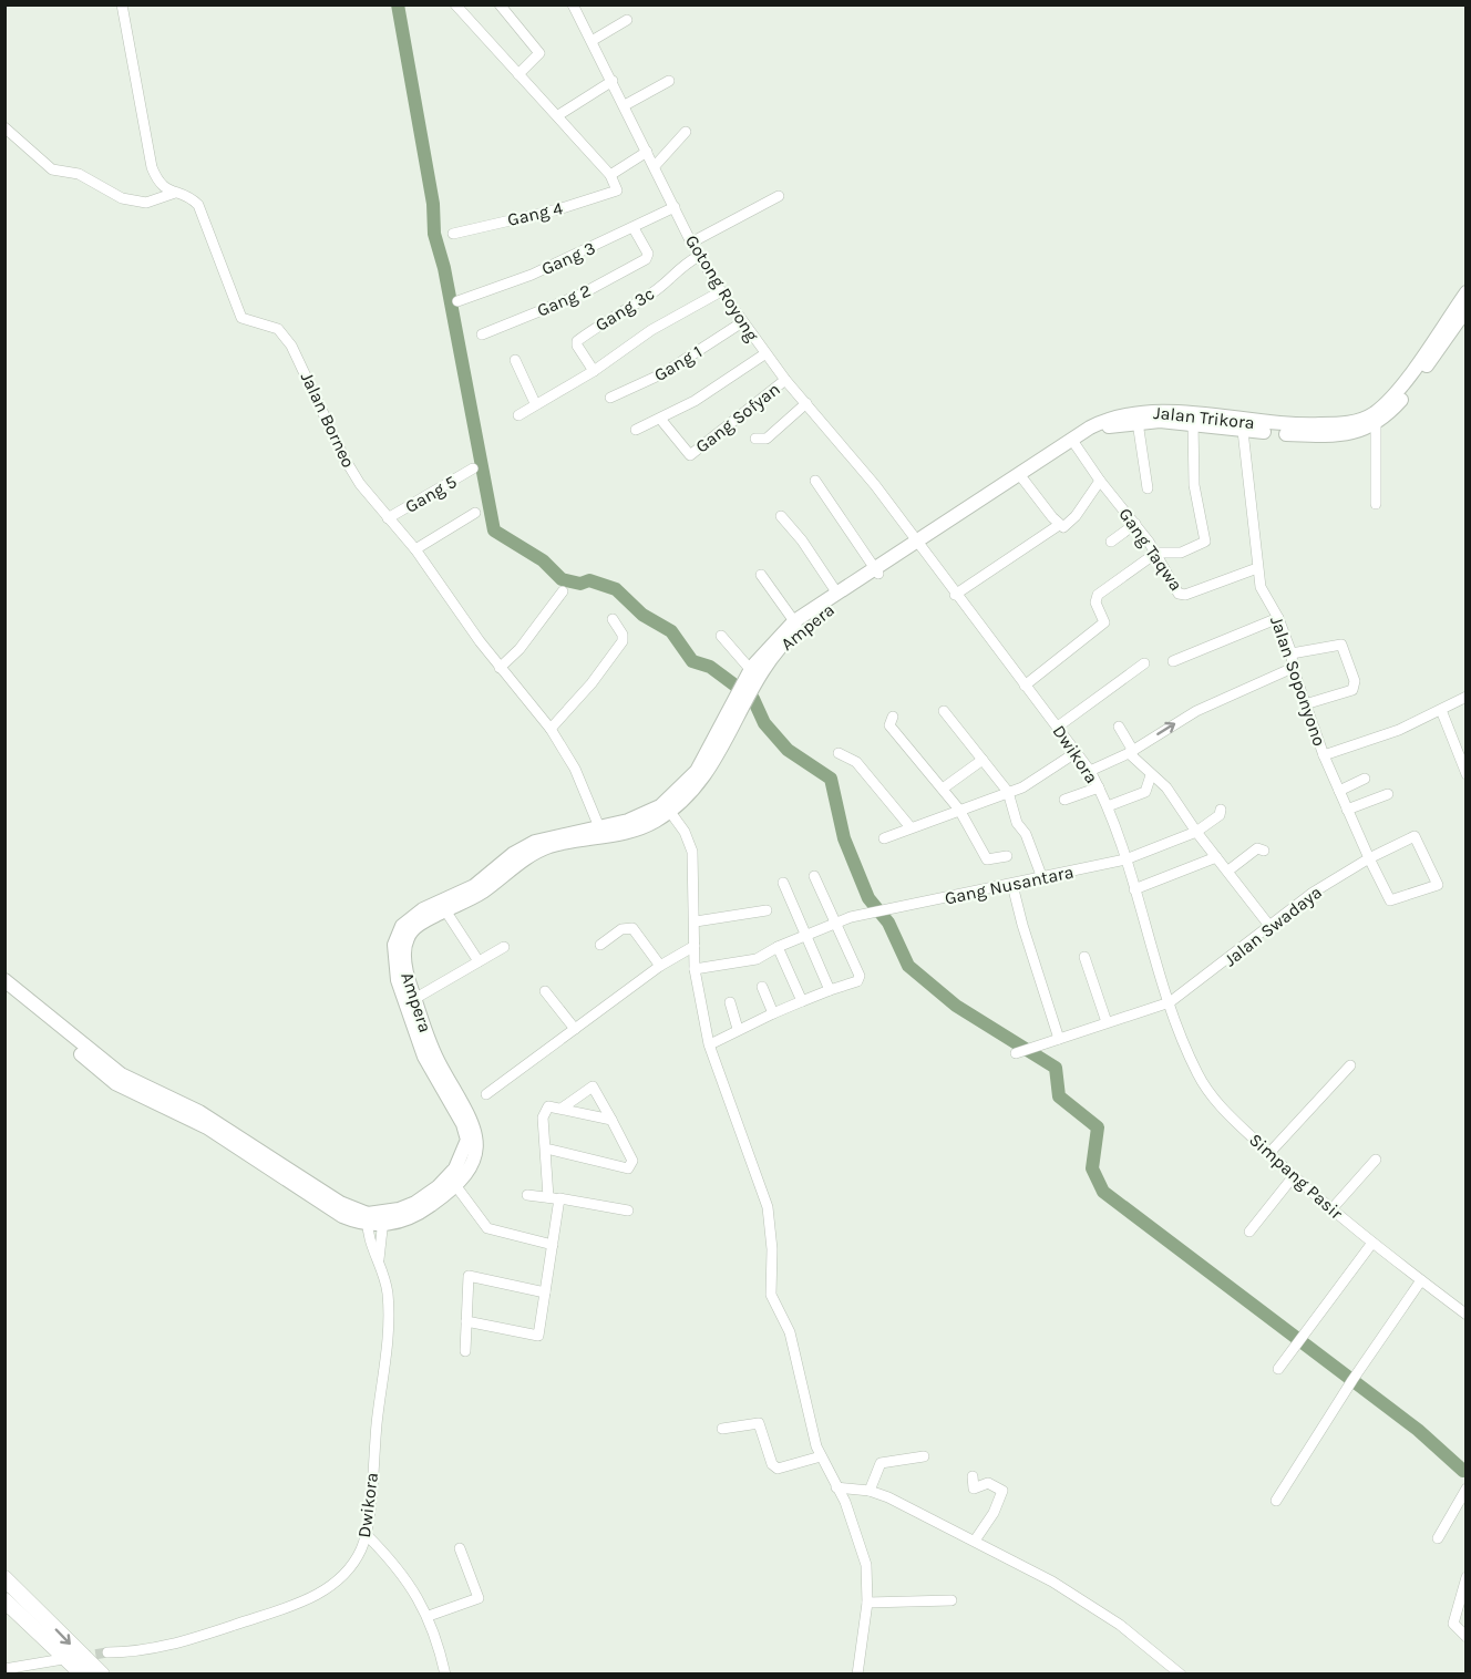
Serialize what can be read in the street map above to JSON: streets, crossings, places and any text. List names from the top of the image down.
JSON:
{
  "streets": {
    "main road": ["Jalan Trikora", "Ampera"],
    "street": [
      "Gang 4",
      "Gang 3",
      "Gotong Royong",
      "Gang 2",
      "Gang 3c",
      "Gang 1",
      "Gang Sofyan",
      "Jalan Borneo",
      "Gang 5",
      "Gang Taqwa",
      "Jalan Soponyono",
      "Dwikora",
      "Gang Nusantara",
      "Jalan Swadaya",
      "Simpang Pasir"
    ]
  },
  "crossings": [
    ["Gang 3", "Gotong Royong"],
    ["Gang 3", "Gang 2"],
    ["Gotong Royong", "Gang 3c"],
    ["Gotong Royong", "Gang 1"],
    ["Gotong Royong", "Gang Sofyan"],
    ["Gotong Royong", "Jalan Trikora"],
    ["Gotong Royong", "Ampera"],
    ["Gotong Royong", "Dwikora"],
    ["Jalan Trikora", "Gang Taqwa"],
    ["Jalan Trikora", "Ampera"],
    ["Jalan Trikora", "Jalan Soponyono"],
    ["Jalan Trikora", "Dwikora"],
    ["Jalan Borneo", "Gang 5"],
    ["Jalan Borneo", "Ampera"],
    ["Gang Taqwa", "Jalan Soponyono"],
    ["Ampera", "Dwikora"],
    ["Jalan Soponyono", "Jalan Swadaya"],
    ["Dwikora", "Gang Nusantara"],
    ["Dwikora", "Jalan Swadaya"],
    ["Dwikora", "Simpang Pasir"],
    ["Jalan Swadaya", "Simpang Pasir"]
  ]
}
